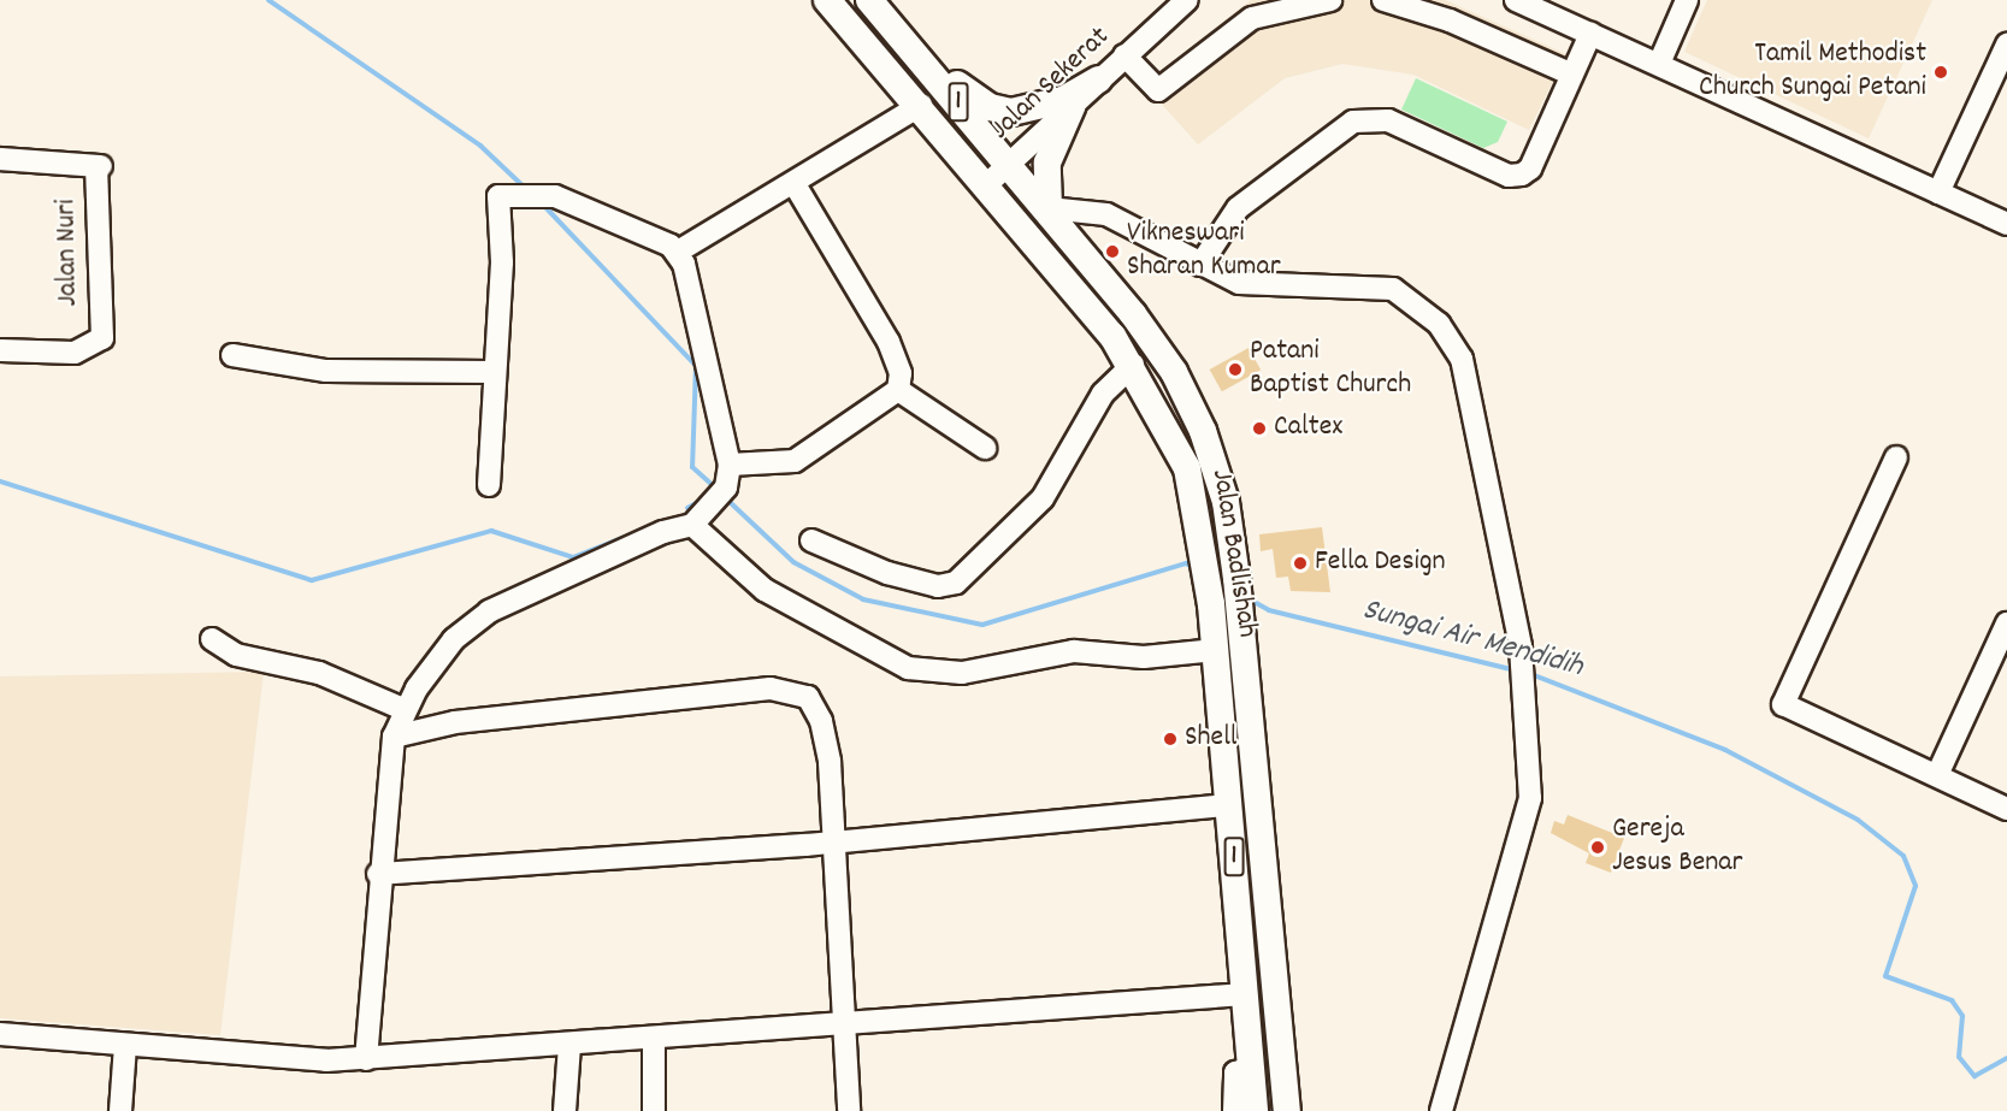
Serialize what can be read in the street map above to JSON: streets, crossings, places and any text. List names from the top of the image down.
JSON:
{
  "streets": {
    "main road": ["1", "Jalan Badlishah"],
    "street": ["Jalan Sekerat", "Jalan Nuri"]
  },
  "crossings": [
    ["Jalan Sekerat", "Jalan Badlishah"]
  ],
  "water": ["Sungai Air Mendidih"],
  "places": [
    "Tamil Methodist Church Sungai Petani",
    "Vikneswari Sharan Kumar",
    "Patani Baptist Church",
    "Caltex",
    "Fella Design",
    "Shell",
    "Gereja Jesus Benar"
  ]
}
